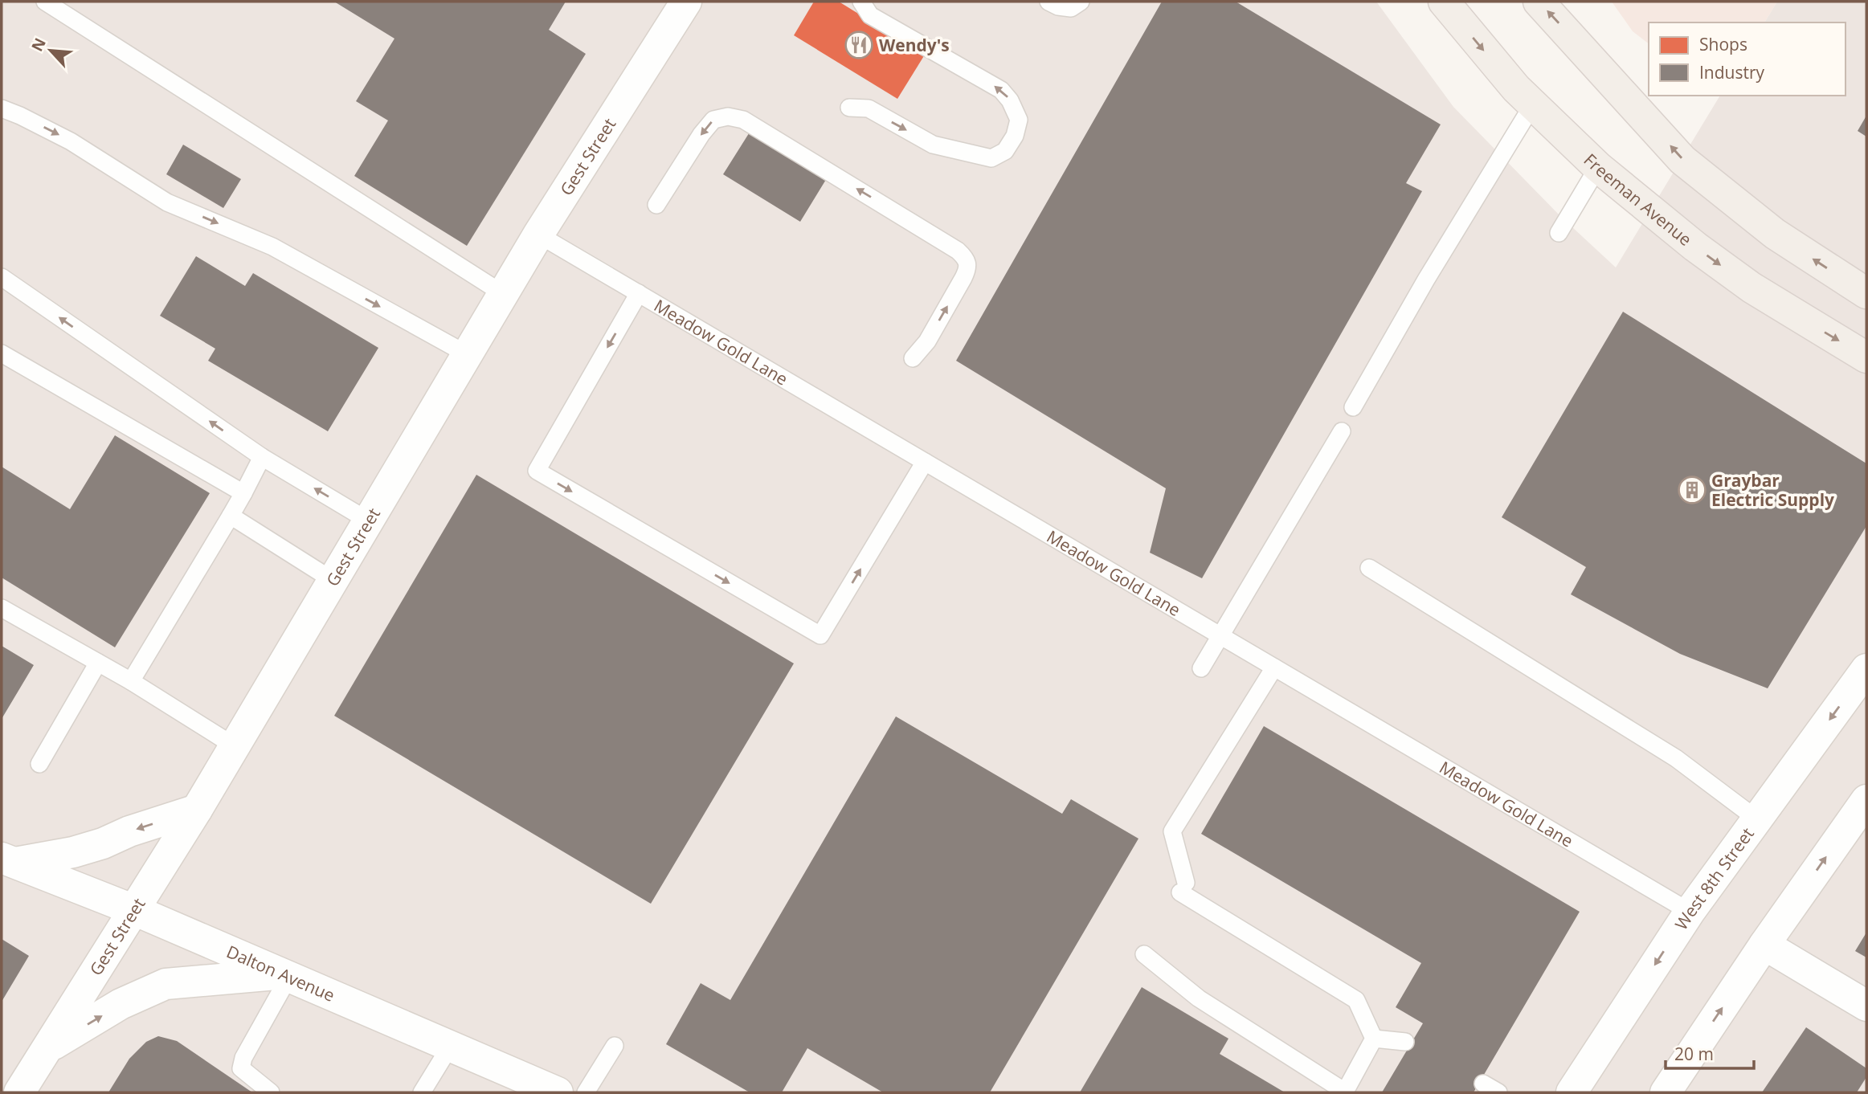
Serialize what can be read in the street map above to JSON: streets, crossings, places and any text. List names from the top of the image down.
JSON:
{
  "streets": {
    "main road": [
      "Gest Street",
      "Freeman Avenue",
      "West 8th Street",
      "Dalton Avenue"
    ],
    "lane": ["Meadow Gold Lane"]
  },
  "crossings": [
    ["Gest Street", "Meadow Gold Lane"],
    ["Gest Street", "Dalton Avenue"],
    ["Meadow Gold Lane", "West 8th Street"]
  ],
  "places": {
    "restaurant": ["Wendy's"],
    "building": ["Graybar Electric Supply"]
  },
  "legend": ["Shops", "Industry"],
  "scale_bar": "20 m",
  "north": "top left"
}
